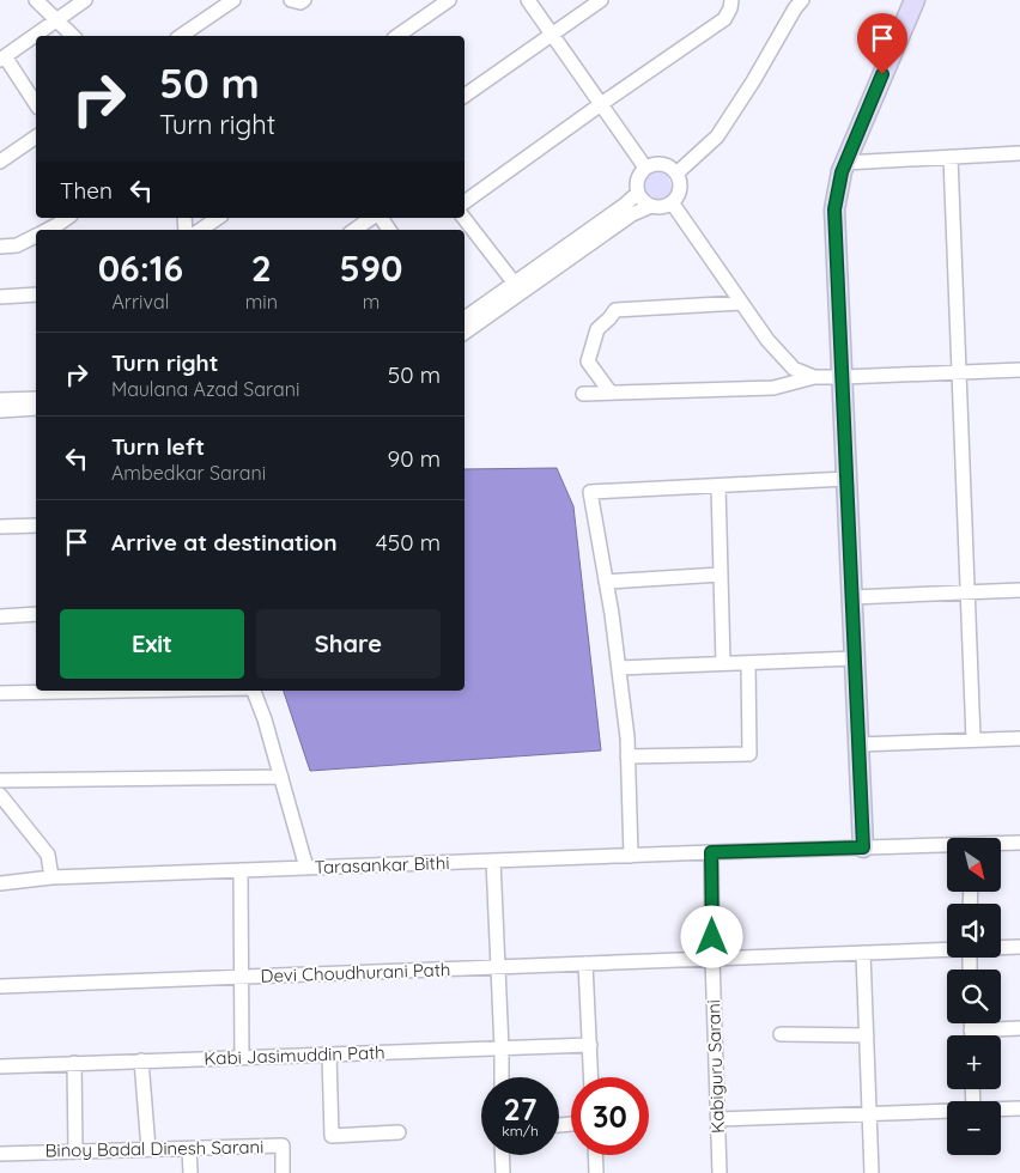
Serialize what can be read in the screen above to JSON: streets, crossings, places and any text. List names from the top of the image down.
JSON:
{
  "streets": {
    "street": [
      "Tarasankar Bithi",
      "Devi Choudhurani Path",
      "Kabi Jasimuddin Path",
      "Kabiguru Sarani",
      "Binoy Badal Dinesh Sarani"
    ]
  },
  "crossings": [
    ["Tarasankar Bithi", "Kabiguru Sarani"],
    ["Devi Choudhurani Path", "Kabiguru Sarani"]
  ],
  "north": "bottom right",
  "page": {
    "turn": ["50 m", "Turn right"],
    "then": "Then",
    "eta": [
      "06:16",
      "Arrival",
      "2",
      "min",
      "590",
      "m"
    ],
    "list": [
      {
        "name": "Turn right",
        "note": "Maulana Azad Sarani",
        "value": "50 m"
      },
      {
        "name": "Turn left",
        "note": "Ambedkar Sarani",
        "value": "90 m"
      },
      {
        "name": "Arrive at destination",
        "value": "450 m"
      }
    ],
    "buttons": ["Exit", "Share"],
    "map_buttons": ["+", "−"],
    "speed": "27 km/h",
    "limit": "30"
  }
}
